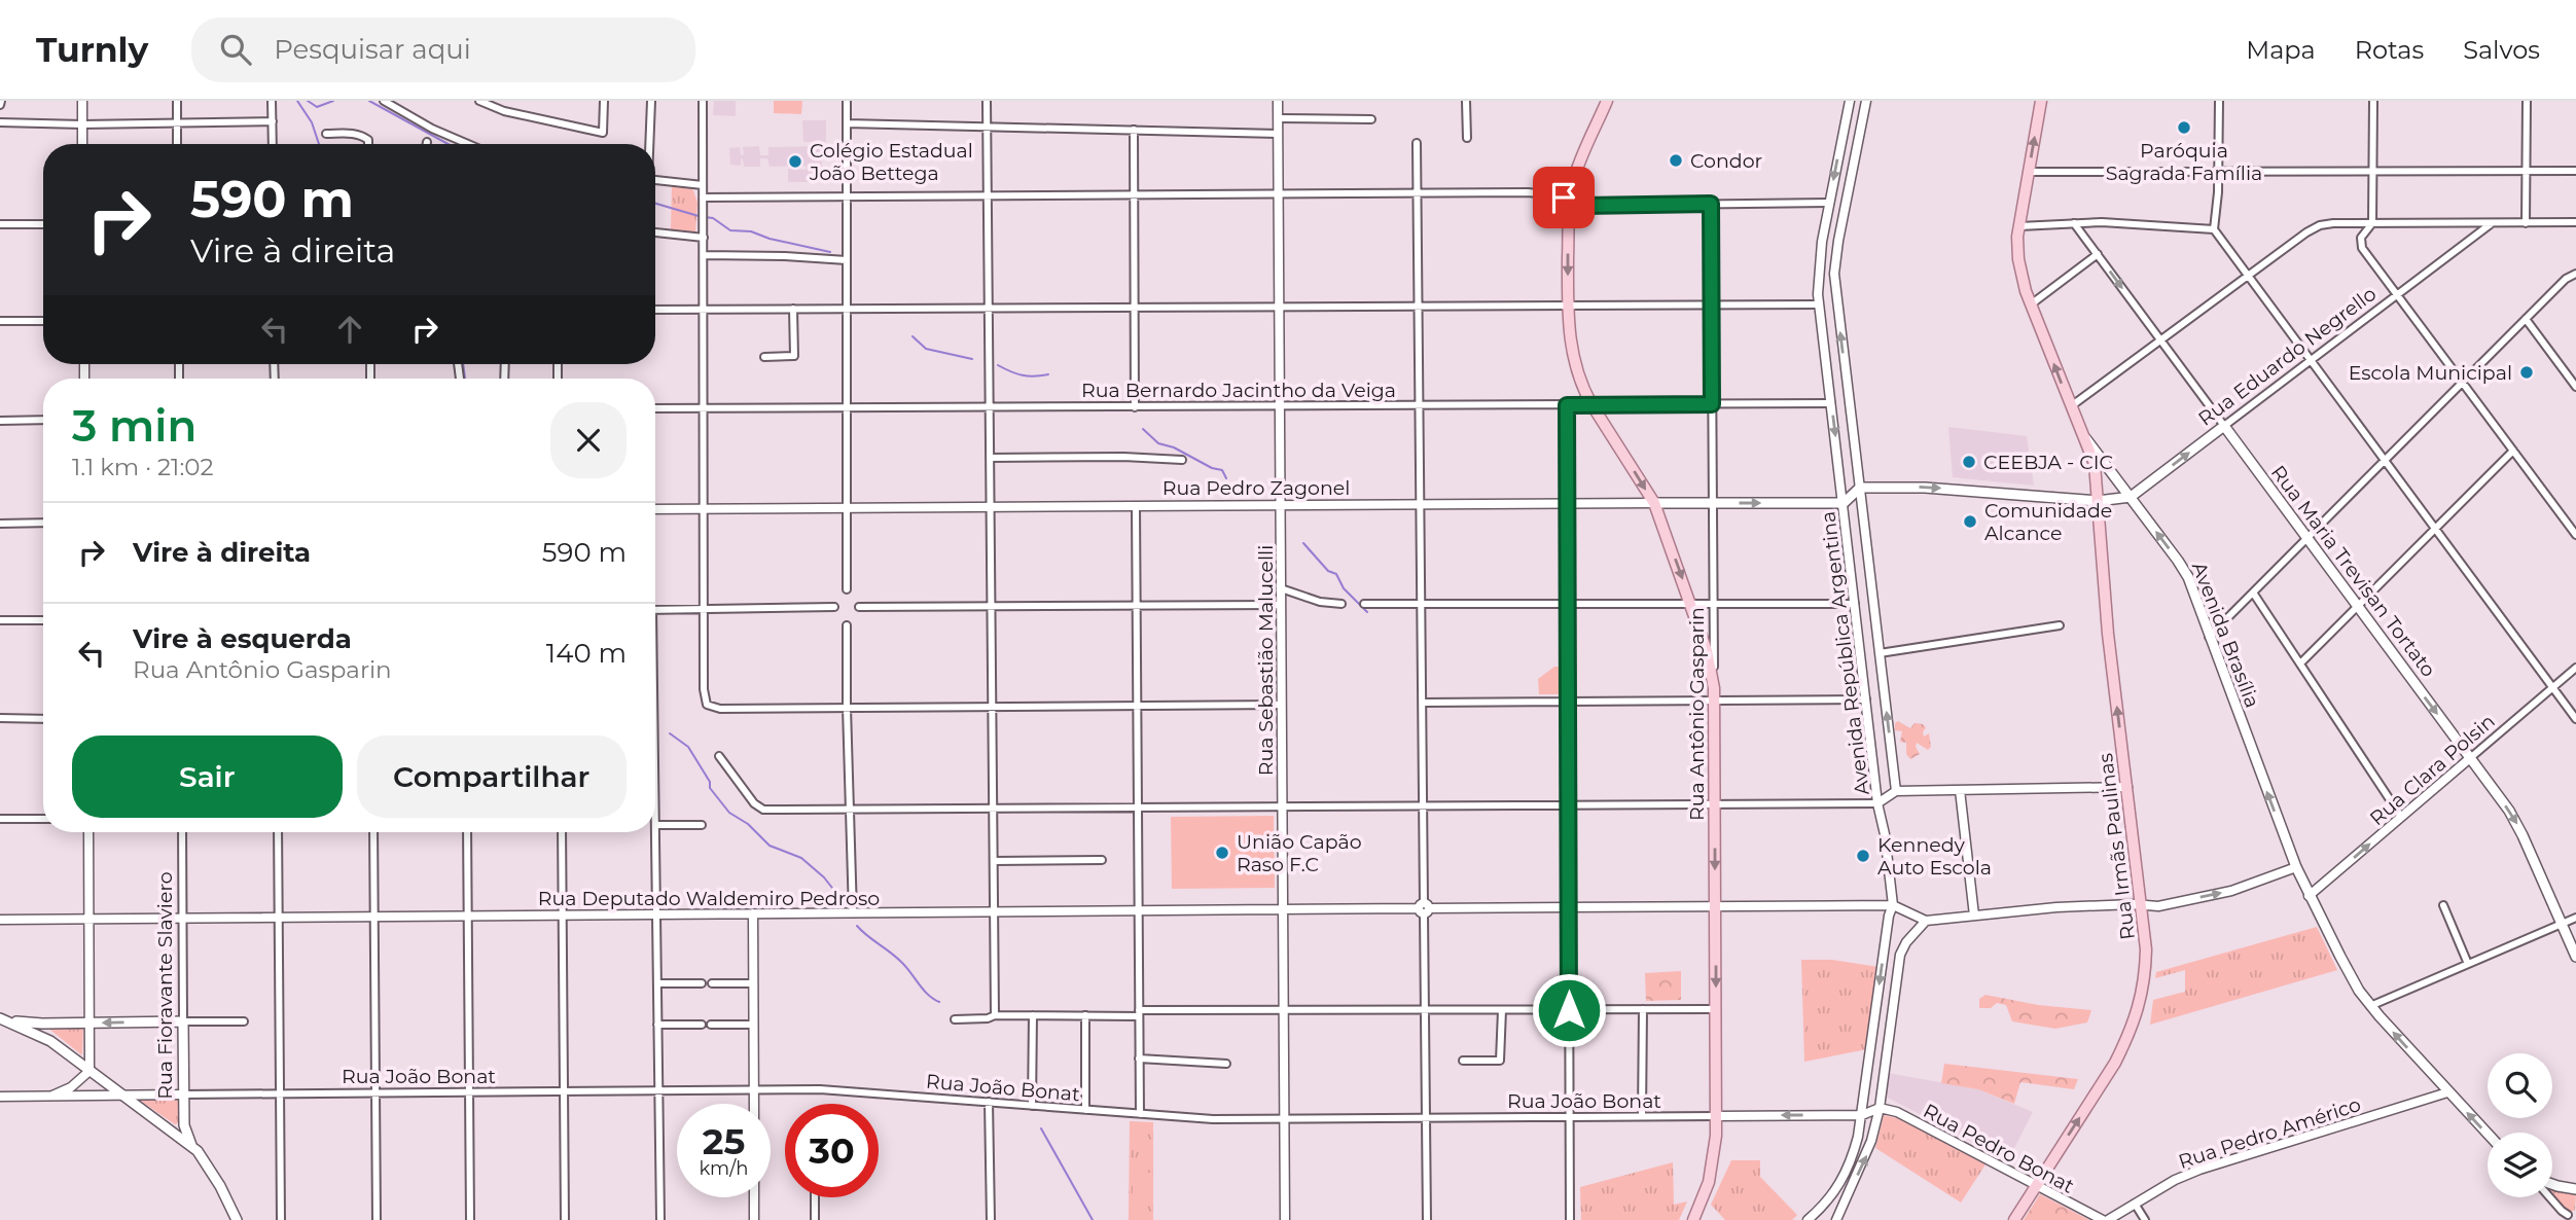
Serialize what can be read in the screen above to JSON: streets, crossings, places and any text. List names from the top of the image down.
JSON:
{
  "streets": {
    "main road": [
      "Rua Eduardo Negrello",
      "Rua Pedro Zagonel",
      "Rua Maria Trevisan Tortato",
      "Avenida Brasília",
      "Rua Antônio Gasparin",
      "Rua Irmãs Paulinas",
      "Rua Fioravante Slaviero"
    ],
    "street": [
      "Rua Bernardo Jacintho da Veiga",
      "Avenida República Argentina",
      "Rua Sebastião Malucelli",
      "Rua Clara Polsin",
      "Rua Deputado Waldemiro Pedroso",
      "Rua João Bonat",
      "Rua Pedro Américo",
      "Rua Pedro Bonat"
    ]
  },
  "crossings": [
    ["Rua Eduardo Negrello", "Rua Maria Trevisan Tortato"],
    ["Rua Eduardo Negrello", "Avenida Brasília"],
    ["Rua Bernardo Jacintho da Veiga", "Avenida República Argentina"],
    ["Rua Bernardo Jacintho da Veiga", "Rua Sebastião Malucelli"],
    ["Rua Bernardo Jacintho da Veiga", "Rua Antônio Gasparin"],
    ["Rua Pedro Zagonel", "Avenida República Argentina"],
    ["Rua Pedro Zagonel", "Rua Sebastião Malucelli"],
    ["Rua Pedro Zagonel", "Rua Antônio Gasparin"],
    ["Rua Maria Trevisan Tortato", "Rua Clara Polsin"],
    ["Avenida Brasília", "Rua Clara Polsin"],
    ["Avenida Brasília", "Rua Irmãs Paulinas"],
    ["Avenida Brasília", "Rua Pedro Américo"],
    ["Avenida República Argentina", "Rua Deputado Waldemiro Pedroso"],
    ["Avenida República Argentina", "Rua João Bonat"],
    ["Rua Sebastião Malucelli", "Rua Deputado Waldemiro Pedroso"],
    ["Rua Sebastião Malucelli", "Rua João Bonat"],
    ["Rua Antônio Gasparin", "Rua Deputado Waldemiro Pedroso"],
    ["Rua Antônio Gasparin", "Rua João Bonat"],
    ["Rua Irmãs Paulinas", "Rua Pedro Bonat"],
    ["Rua Deputado Waldemiro Pedroso", "Rua Fioravante Slaviero"],
    ["Rua Fioravante Slaviero", "Rua João Bonat"],
    ["Rua João Bonat", "Rua Pedro Bonat"],
    ["Rua Pedro Américo", "Rua Pedro Bonat"]
  ],
  "one_way": ["Rua Maria Trevisan Tortato", "Avenida Brasília", "Rua Irmãs Paulinas"],
  "places": [
    "Paróquia Sagrada Família",
    "Condor",
    "Colégio Estadual João Bettega",
    "Escola Municipal",
    "CEEBJA - CIC",
    "Comunidade Alcance",
    "União Capão Raso F.C",
    "Kennedy Auto Escola"
  ],
  "page": {
    "header": "Turnly",
    "search": "Pesquisar aqui",
    "nav": ["Mapa", "Rotas", "Salvos"],
    "turn": ["590 m", "Vire à direita"],
    "heading": ["3 min", "1.1 km · 21:02"],
    "list": [
      {
        "name": "Vire à direita",
        "value": "590 m"
      },
      {
        "name": "Vire à esquerda",
        "note": "Rua Antônio Gasparin",
        "value": "140 m"
      }
    ],
    "buttons": ["Sair", "Compartilhar"],
    "speed": "25 km/h",
    "limit": "30"
  }
}
